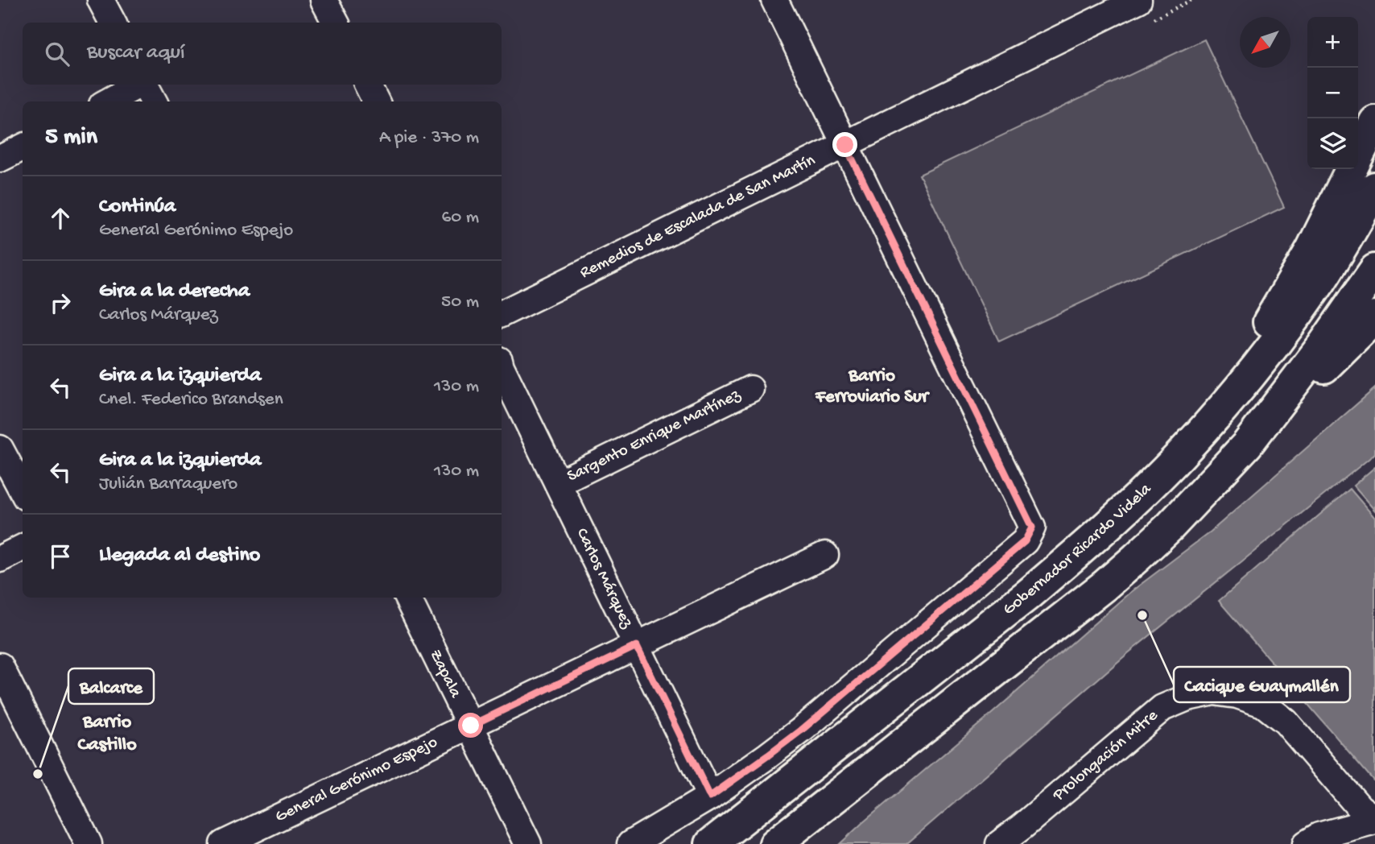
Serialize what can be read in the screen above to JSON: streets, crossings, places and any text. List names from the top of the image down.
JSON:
{
  "streets": {
    "highway": ["Gobernador Ricardo Videla"],
    "street": [
      "Remedios de Escalada de San Martín",
      "Sargento Enrique Martínez",
      "Carlos Márquez",
      "Zapala",
      "Prolongación Mitre",
      "General Gerónimo Espejo"
    ]
  },
  "crossings": [
    ["Sargento Enrique Martínez", "Carlos Márquez"],
    ["Carlos Márquez", "General Gerónimo Espejo"],
    ["Zapala", "General Gerónimo Espejo"]
  ],
  "districts": ["Barrio Ferroviario Sur", "Barrio Castillo"],
  "places": ["Cacique Guaymallén", "Balcarce"],
  "north": "bottom left",
  "page": {
    "map_buttons": ["+", "−"],
    "search": "Buscar aquí",
    "heading": ["5 min", "A pie · 370 m"],
    "list": [
      ["Continúa", "General Gerónimo Espejo", "60 m"],
      ["Gira a la derecha", "Carlos Márquez", "50 m"],
      ["Gira a la izquierda", "Cnel. Federico Brandsen", "130 m"],
      ["Gira a la izquierda", "Julián Barraquero", "130 m"],
      "Llegada al destino"
    ]
  }
}
